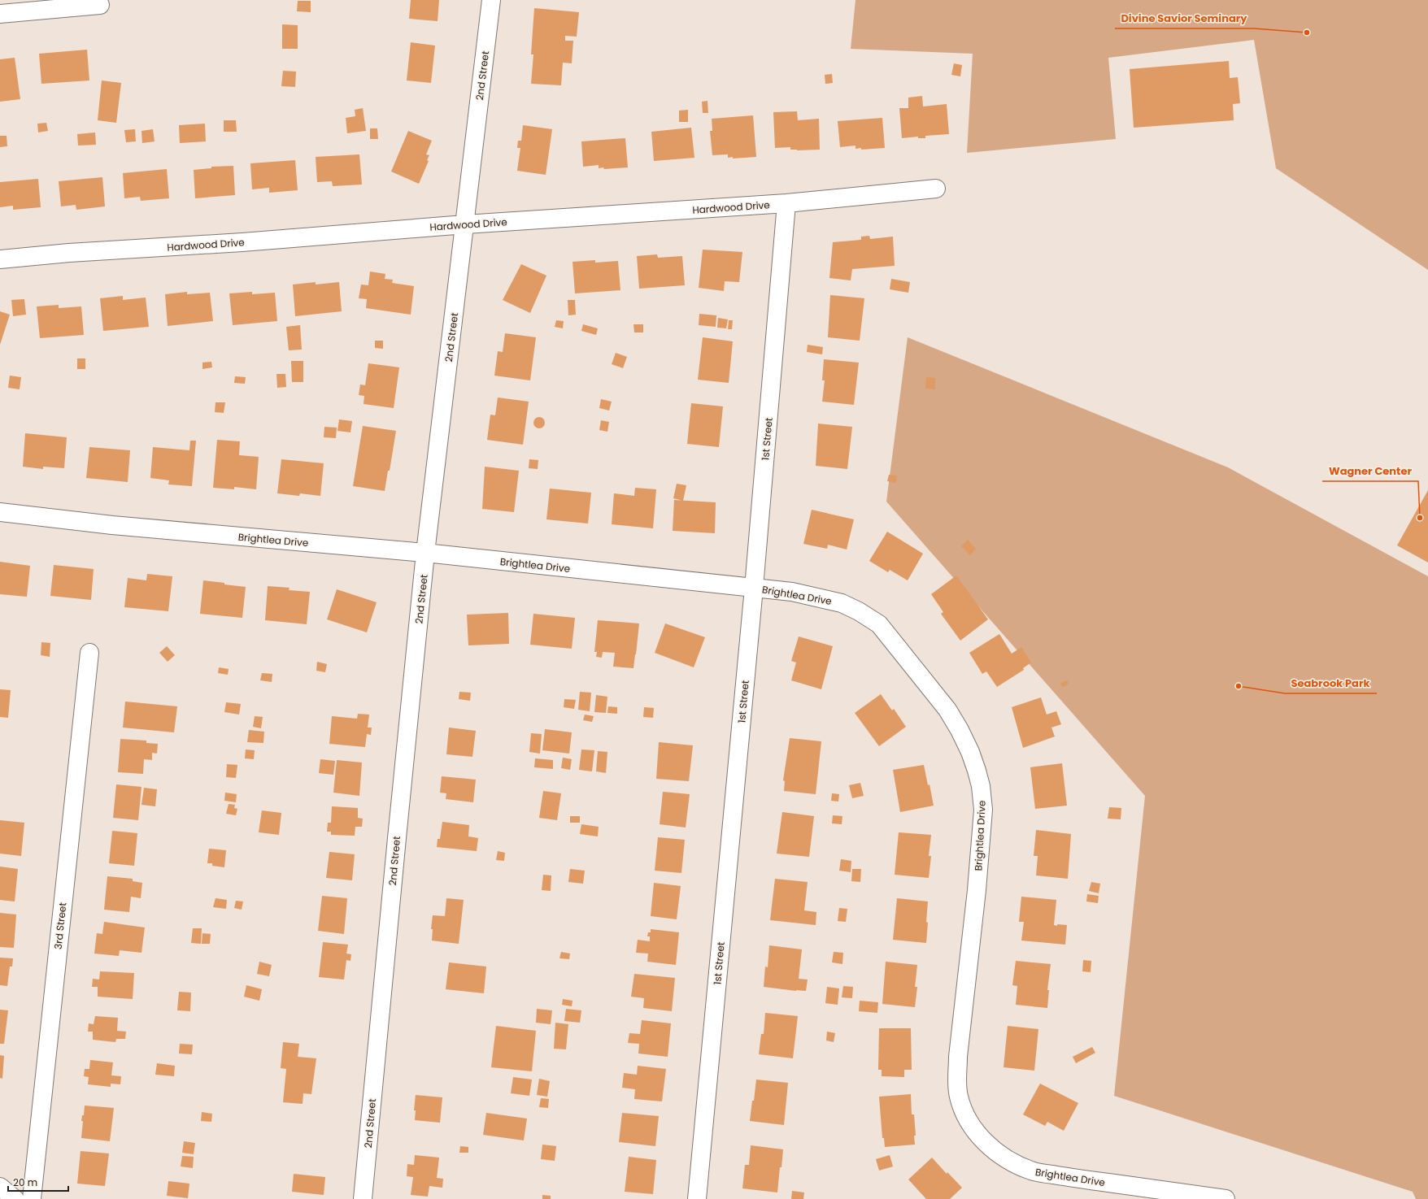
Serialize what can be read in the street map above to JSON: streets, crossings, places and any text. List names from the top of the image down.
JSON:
{
  "streets": {
    "street": [
      "2nd Street",
      "Hardwood Drive",
      "1st Street",
      "Brightlea Drive",
      "3rd Street"
    ]
  },
  "crossings": [
    ["2nd Street", "Hardwood Drive"],
    ["2nd Street", "Brightlea Drive"],
    ["Hardwood Drive", "1st Street"],
    ["1st Street", "Brightlea Drive"]
  ],
  "places": ["Divine Savior Seminary", "Wagner Center", "Seabrook Park"],
  "scale_bar": "20 m"
}
